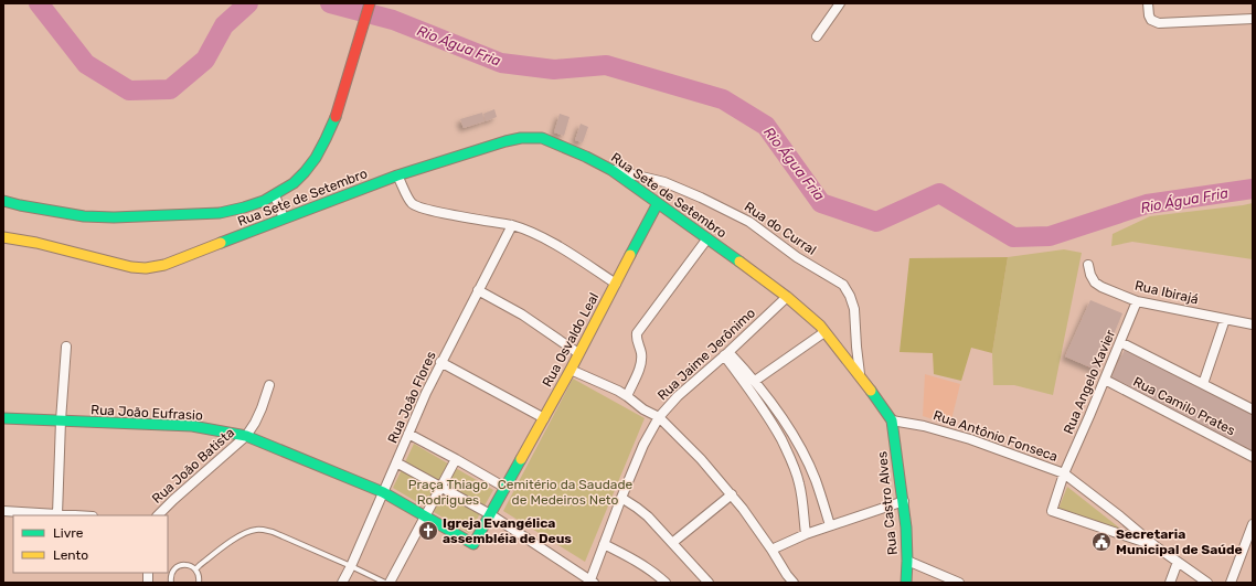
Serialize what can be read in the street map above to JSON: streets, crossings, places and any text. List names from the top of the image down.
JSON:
{
  "streets": {
    "street": [
      "Rua Sete de Setembro",
      "Rua do Curral",
      "Rua Ibirajá",
      "Rua Osvaldo Leal",
      "Rua Jaime Jerônimo",
      "Rua Angelo Xavier",
      "Rua João Flores",
      "Rua Camilo Prates",
      "Rua João Eufrasio",
      "Rua Antônio Fonseca",
      "Rua João Batista",
      "Rua Castro Alves"
    ]
  },
  "crossings": [
    ["Rua Sete de Setembro", "Rua do Curral"],
    ["Rua Sete de Setembro", "Rua Osvaldo Leal"],
    ["Rua Sete de Setembro", "Rua Jaime Jerônimo"],
    ["Rua Sete de Setembro", "Rua Antônio Fonseca"],
    ["Rua Sete de Setembro", "Rua Castro Alves"],
    ["Rua Ibirajá", "Rua Angelo Xavier"],
    ["Rua Angelo Xavier", "Rua Camilo Prates"],
    ["Rua Angelo Xavier", "Rua Antônio Fonseca"],
    ["Rua João Flores", "Rua João Eufrasio"],
    ["Rua João Eufrasio", "Rua João Batista"],
    ["Rua Antônio Fonseca", "Rua Castro Alves"]
  ],
  "water": ["Rio Água Fria"],
  "parks": ["Praça Thiago Rodrigues", "Cemitério da Saudade de Medeiros Neto"],
  "places": {
    "church": ["Igreja Evangélica assembléia de Deus"],
    "public building": ["Secretaria Municipal de Saúde"]
  },
  "legend": ["Livre", "Lento"]
}
